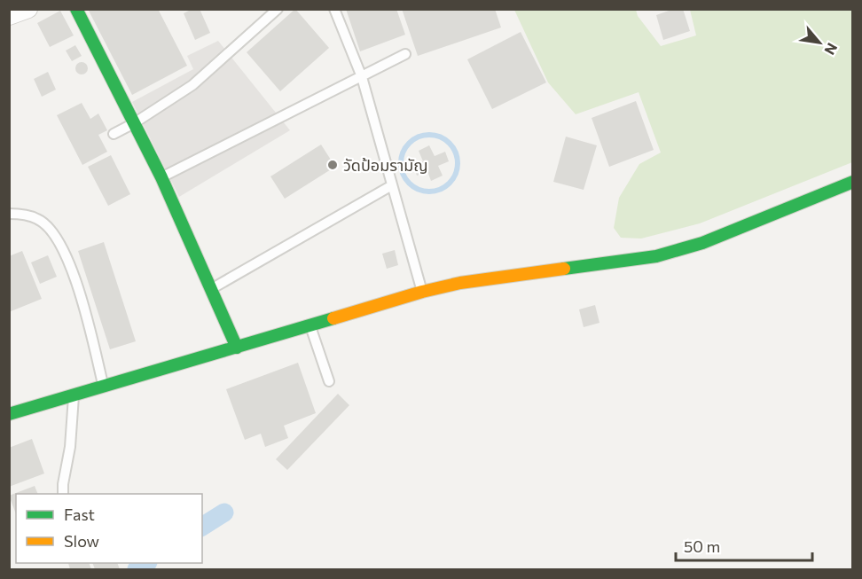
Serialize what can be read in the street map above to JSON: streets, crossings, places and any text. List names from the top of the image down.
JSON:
{
  "places": ["วัดป้อมรามัญ"],
  "legend": ["Fast", "Slow"],
  "scale_bar": "50 m",
  "north": "bottom right"
}
